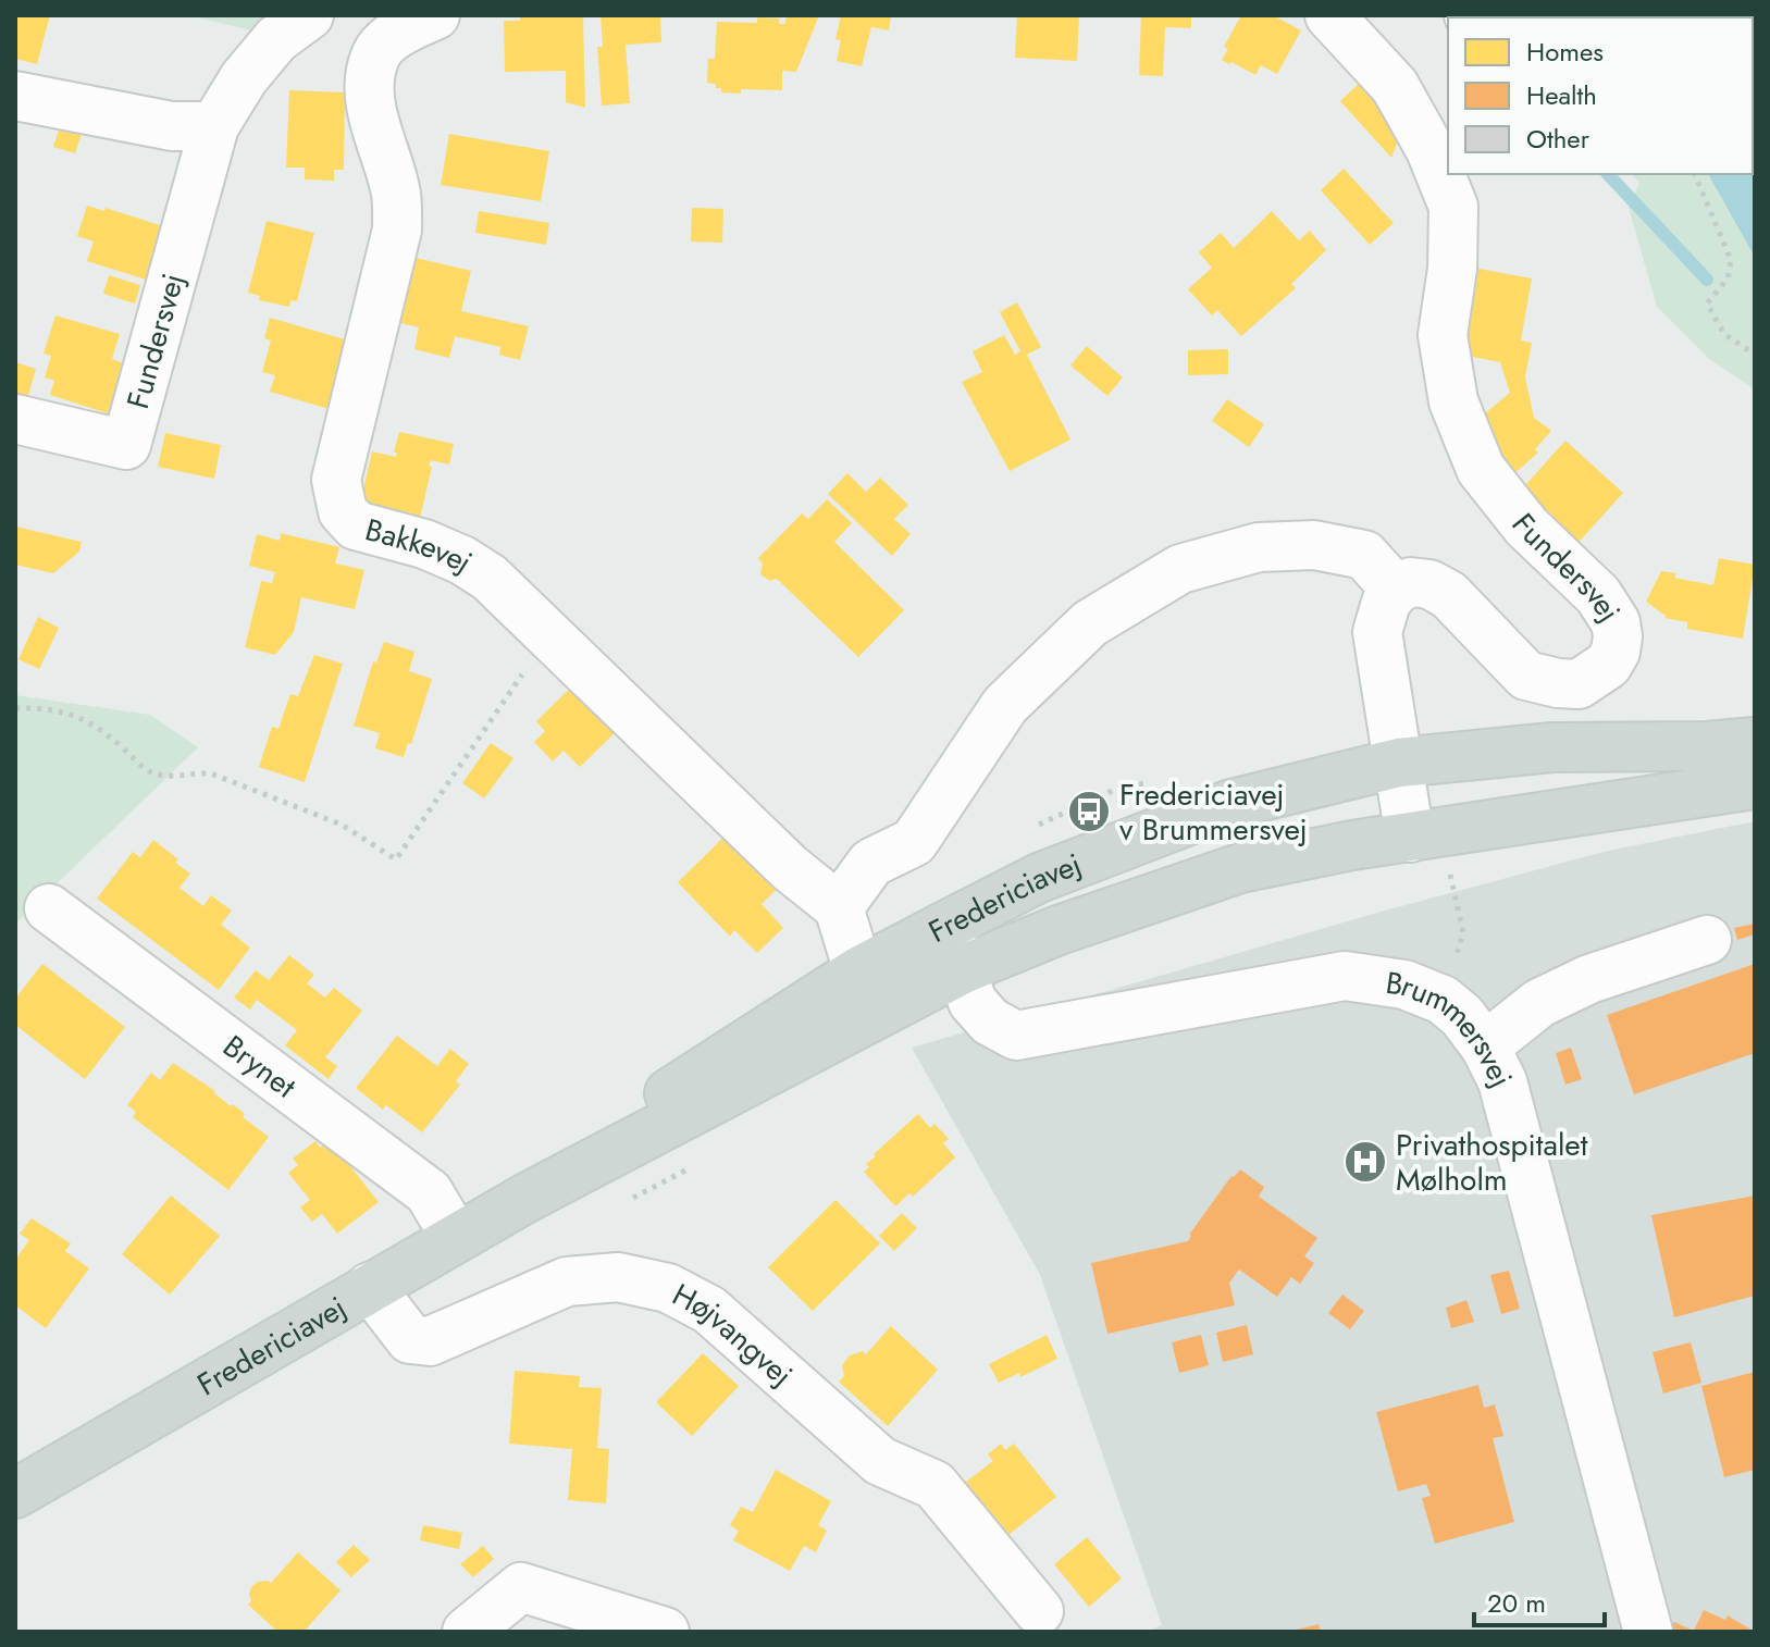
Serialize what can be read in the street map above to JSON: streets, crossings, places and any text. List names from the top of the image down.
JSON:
{
  "streets": {
    "main road": ["Fredericiavej"],
    "street": [
      "Fundersvej",
      "Bakkevej",
      "Brummersvej",
      "Brynet",
      "Højvangvej"
    ]
  },
  "crossings": [
    ["Fredericiavej", "Brummersvej"],
    ["Fredericiavej", "Brynet"],
    ["Fredericiavej", "Højvangvej"]
  ],
  "places": {
    "bus stop": ["Fredericiavej v Brummersvej"],
    "hospital": ["Privathospitalet Mølholm"]
  },
  "legend": ["Homes", "Health", "Other"],
  "scale_bar": "20 m"
}
